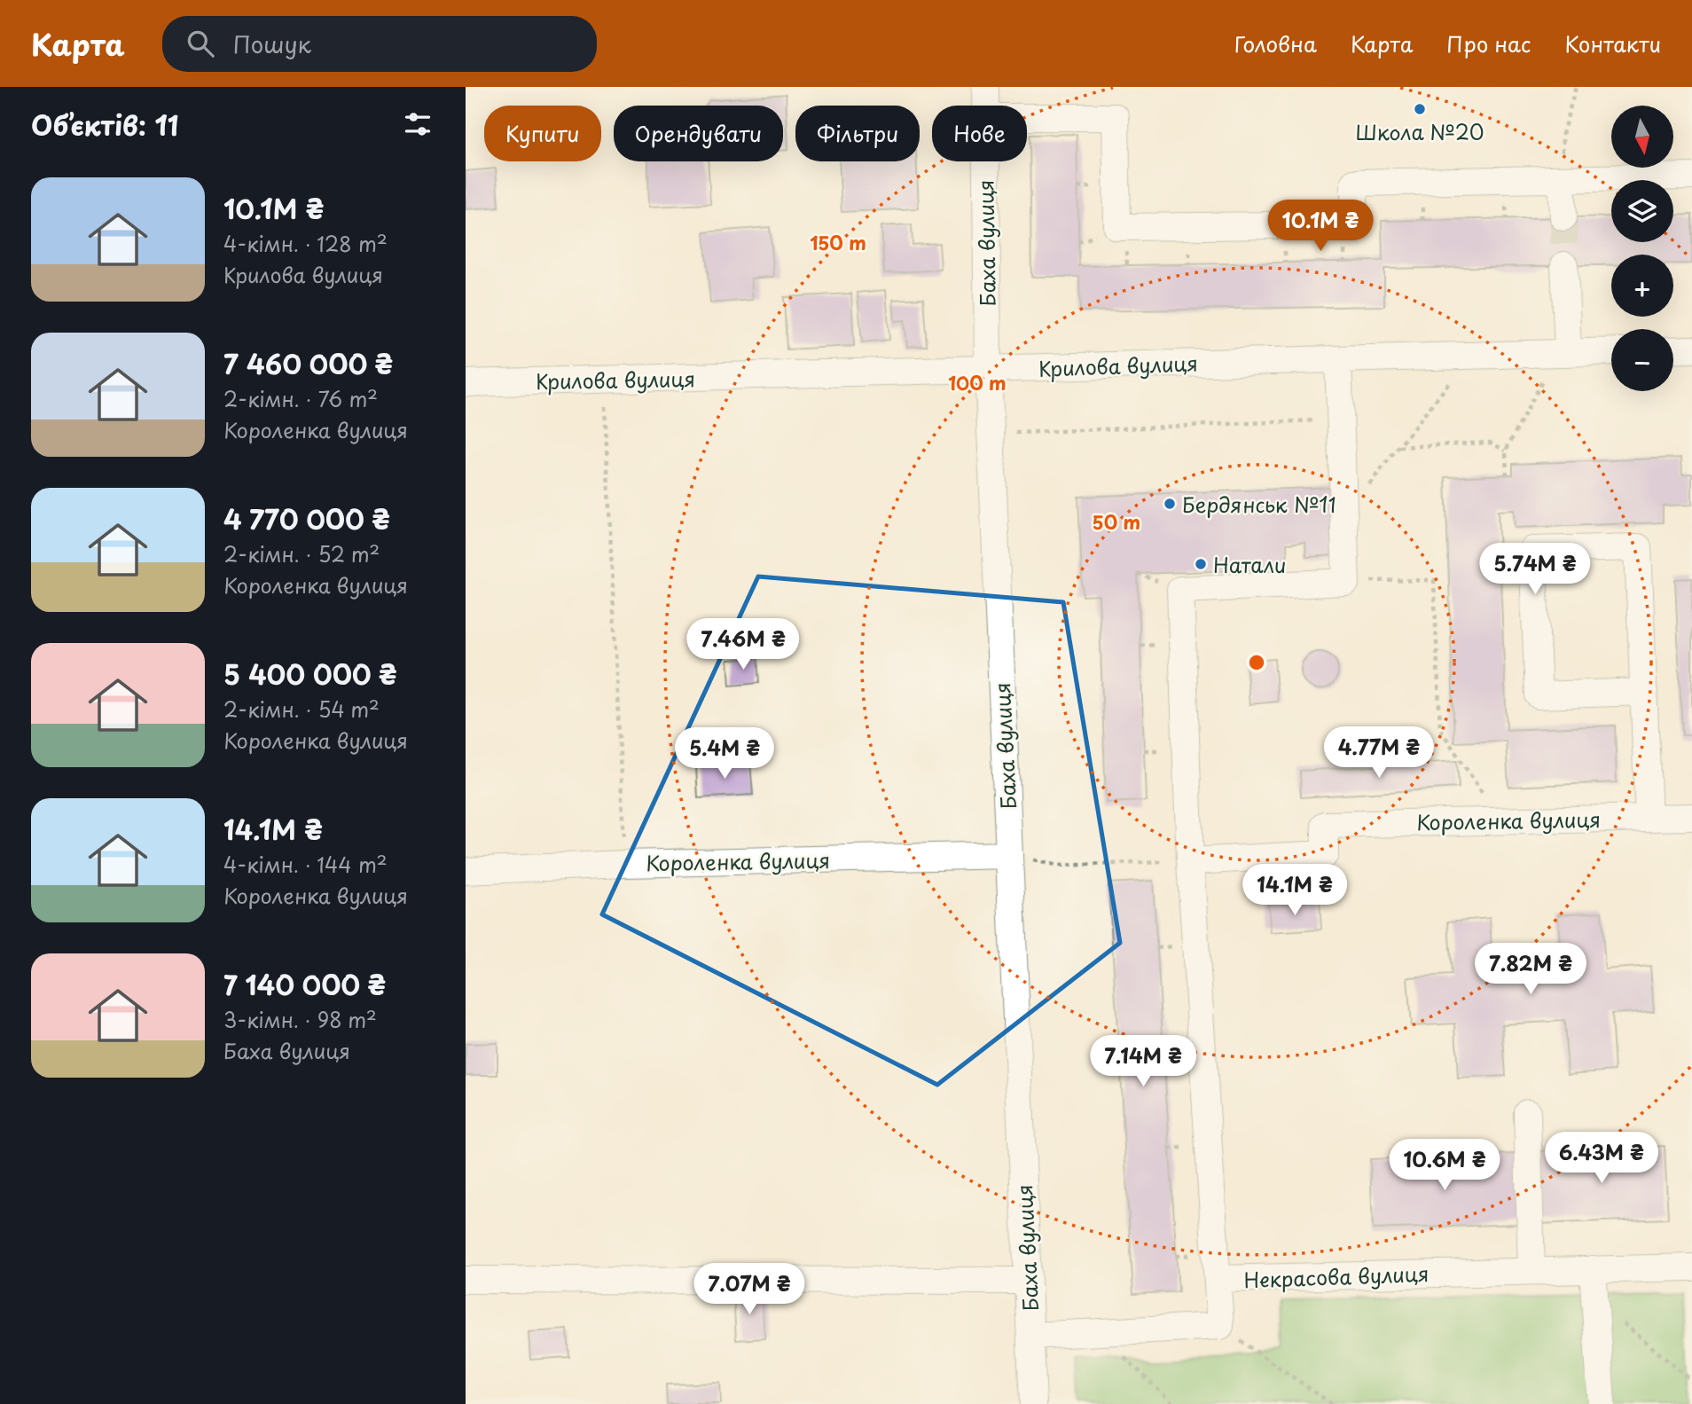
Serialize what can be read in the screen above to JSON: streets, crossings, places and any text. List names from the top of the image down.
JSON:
{
  "streets": {
    "street": [
      "Баха вулиця",
      "Крилова вулиця",
      "Короленка вулиця",
      "Некрасова вулиця"
    ]
  },
  "crossings": [
    ["Баха вулиця", "Крилова вулиця"],
    ["Баха вулиця", "Короленка вулиця"]
  ],
  "places": ["Школа №20", "Бердянськ №11", "Натали"],
  "north": "bottom",
  "page": {
    "header": "Карта",
    "search": "Пошук",
    "nav": [
      "Головна",
      "Карта",
      "Про нас",
      "Контакти"
    ],
    "heading": "Об’єктів: 11",
    "map_buttons": ["+", "−"],
    "chip": [
      "Купити",
      "Орендувати",
      "Фільтри",
      "Нове"
    ],
    "list": [
      {
        "name": "10.1M ₴",
        "note": "4-кімн. · 128 m² · Крилова вулиця"
      },
      {
        "name": "7 460 000 ₴",
        "note": "2-кімн. · 76 m² · Короленка вулиця"
      },
      {
        "name": "4 770 000 ₴",
        "note": "2-кімн. · 52 m² · Короленка вулиця"
      },
      {
        "name": "5 400 000 ₴",
        "note": "2-кімн. · 54 m² · Короленка вулиця"
      },
      {
        "name": "14.1M ₴",
        "note": "4-кімн. · 144 m² · Короленка вулиця"
      },
      {
        "name": "7 140 000 ₴",
        "note": "3-кімн. · 98 m² · Баха вулиця"
      }
    ],
    "price": [
      "10.1M ₴",
      "5.74M ₴",
      "7.46M ₴",
      "4.77M ₴",
      "5.4M ₴",
      "14.1M ₴",
      "7.82M ₴",
      "7.14M ₴",
      "6.43M ₴",
      "10.6M ₴",
      "7.07M ₴"
    ]
  },
  "rings": ["150 m", "100 m", "50 m"]
}
